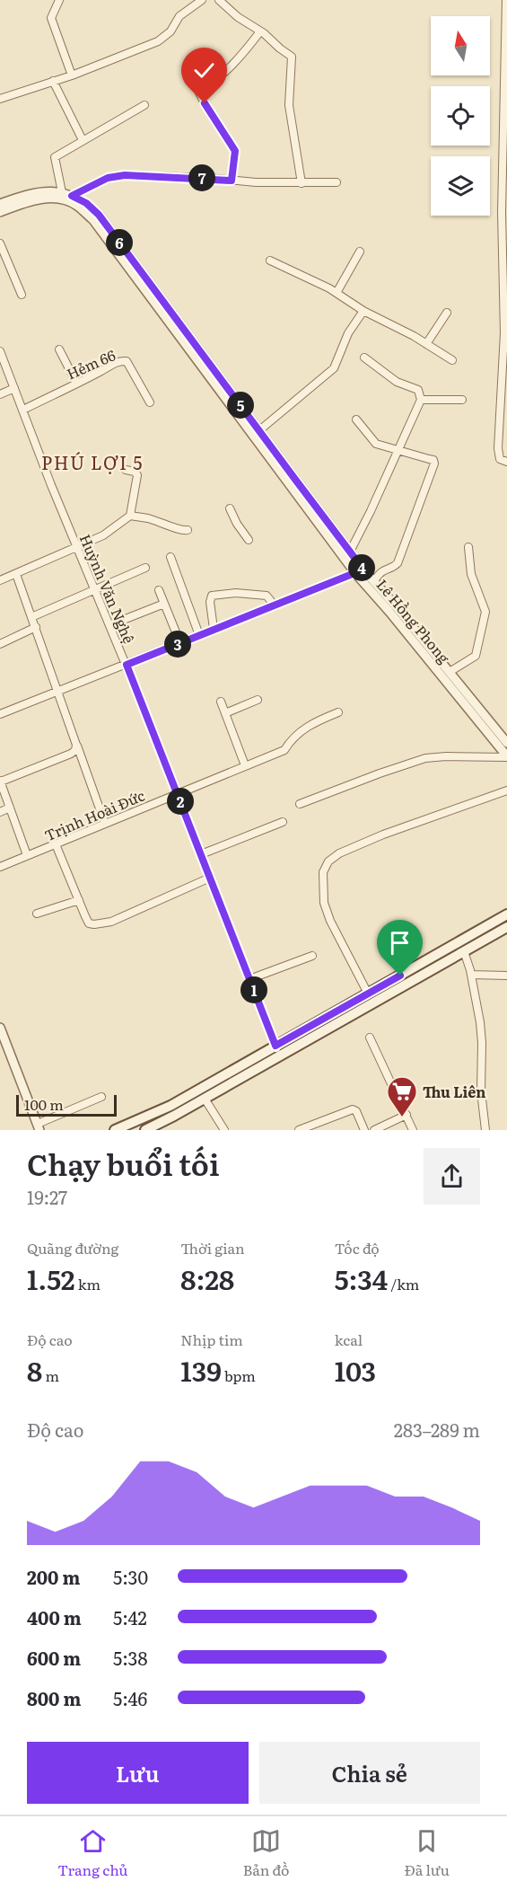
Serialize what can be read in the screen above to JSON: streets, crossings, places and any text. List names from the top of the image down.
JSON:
{
  "streets": {
    "street": [
      "Hẻm 66",
      "Huỳnh Văn Nghệ",
      "Lê Hồng Phong",
      "Trịnh Hoài Đức"
    ]
  },
  "crossings": [
    ["Hẻm 66", "Huỳnh Văn Nghệ"],
    ["Huỳnh Văn Nghệ", "Trịnh Hoài Đức"]
  ],
  "districts": ["PHÚ LỢI 5"],
  "places": {
    "supermarket": ["Thu Liên"]
  },
  "scale_bar": "100 m",
  "north": "top",
  "page": {
    "pins": [
      "7",
      "6",
      "5",
      "4",
      "3",
      "2",
      "1"
    ],
    "scale": "100 m",
    "heading": ["Chạy buổi tối", "19:27"],
    "stats": [
      ["Quãng đường", "1.52 km"],
      ["Thời gian", "8:28"],
      ["Tốc độ", "5:34 /km"],
      ["Độ cao", "8 m"],
      ["Nhịp tim", "139 bpm"],
      ["kcal", "103"]
    ],
    "chart": ["Độ cao", "283–289 m"],
    "list": [
      {
        "name": "200 m",
        "note": "5:30"
      },
      {
        "name": "400 m",
        "note": "5:42"
      },
      {
        "name": "600 m",
        "note": "5:38"
      },
      {
        "name": "800 m",
        "note": "5:46"
      }
    ],
    "buttons": ["Lưu", "Chia sẻ"],
    "tabs": ["Trang chủ", "Bản đồ", "Đã lưu"]
  }
}
